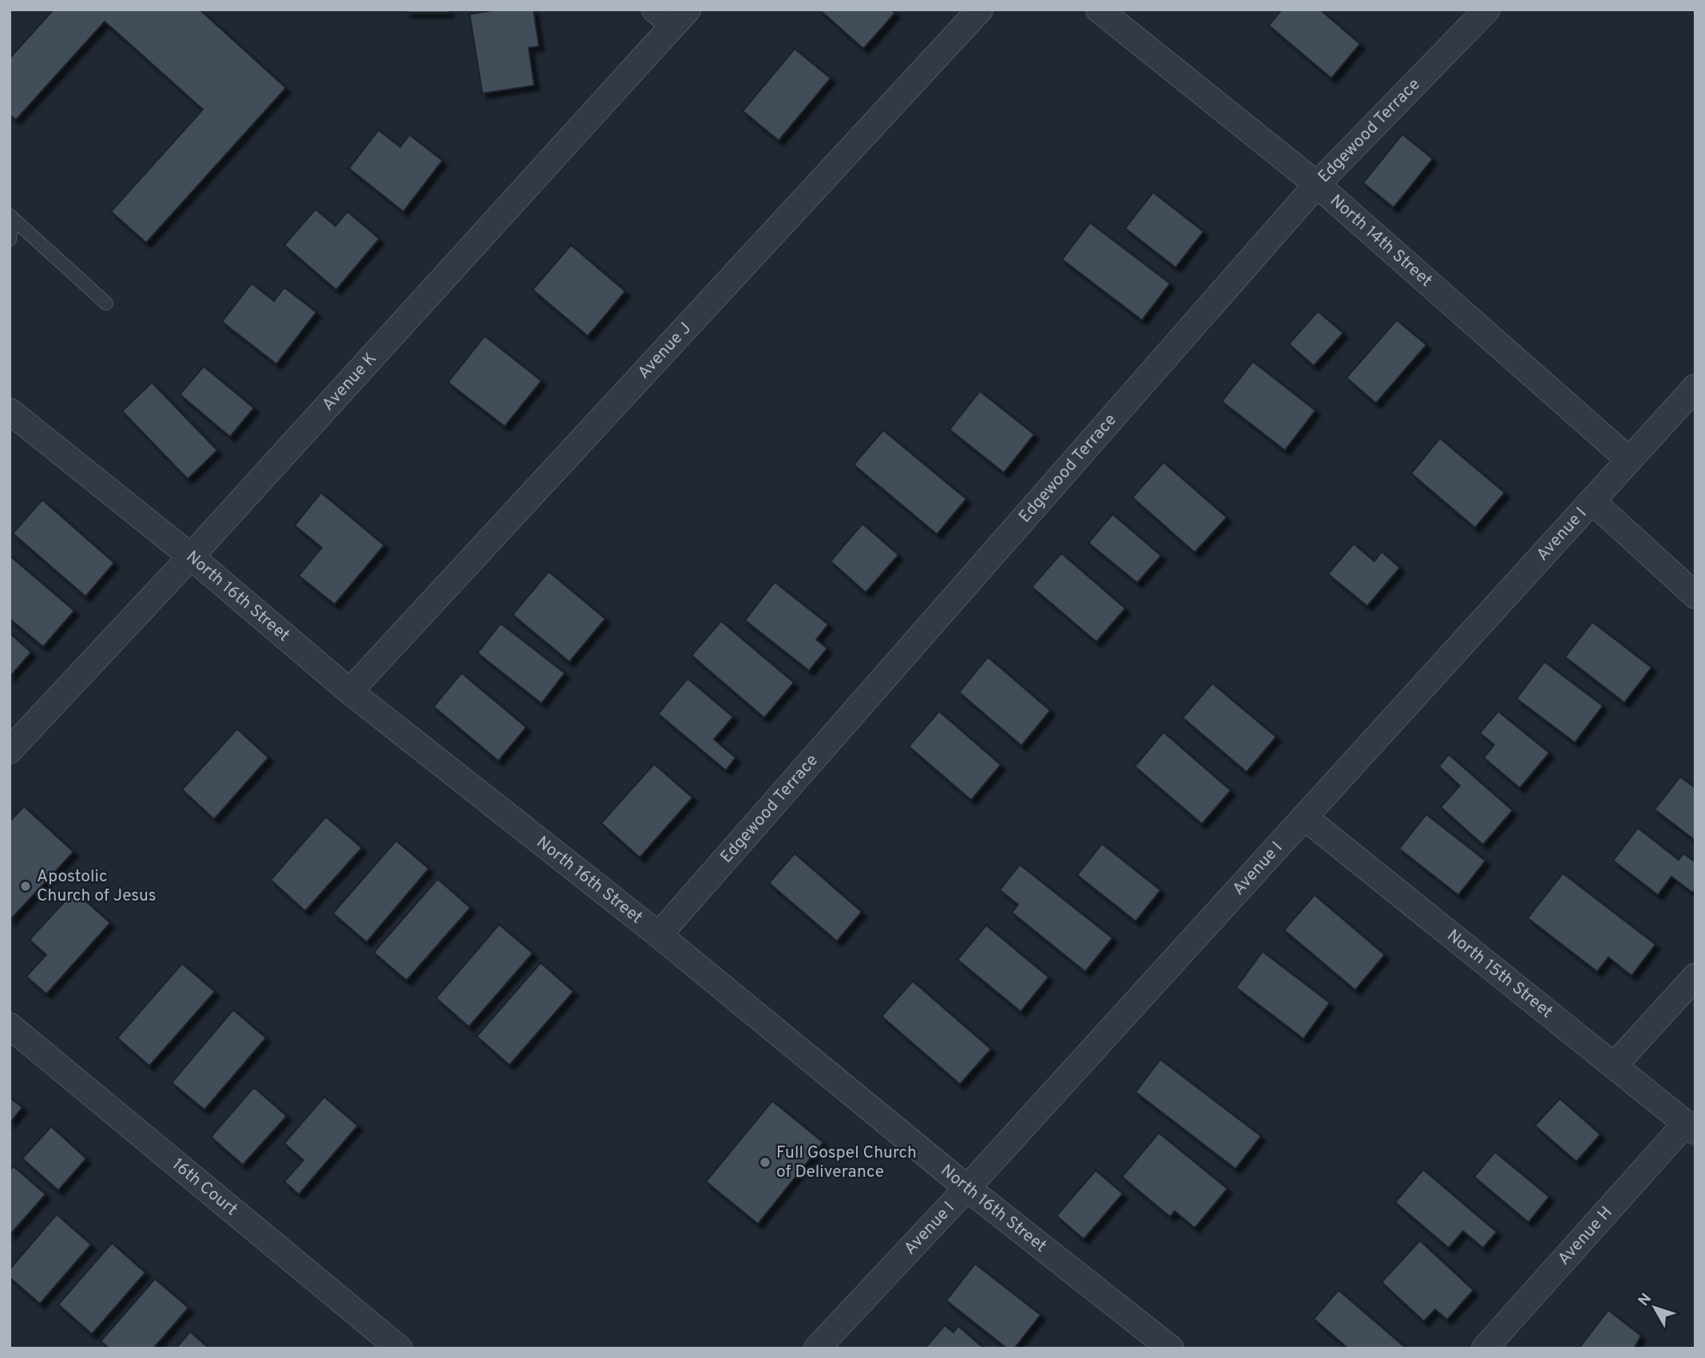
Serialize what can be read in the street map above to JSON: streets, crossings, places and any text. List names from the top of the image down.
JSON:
{
  "streets": {
    "street": [
      "Edgewood Terrace",
      "North 14th Street",
      "Avenue J",
      "Avenue K",
      "Avenue I",
      "North 16th Street",
      "North 15th Street",
      "16th Court",
      "Avenue H"
    ]
  },
  "crossings": [
    ["Edgewood Terrace", "North 14th Street"],
    ["Edgewood Terrace", "North 16th Street"],
    ["North 14th Street", "Avenue I"],
    ["Avenue J", "North 16th Street"],
    ["Avenue K", "North 16th Street"],
    ["Avenue I", "North 16th Street"],
    ["Avenue I", "North 15th Street"],
    ["North 15th Street", "Avenue H"]
  ],
  "places": ["Apostolic Church of Jesus", "Full Gospel Church of Deliverance"],
  "north": "top left"
}
